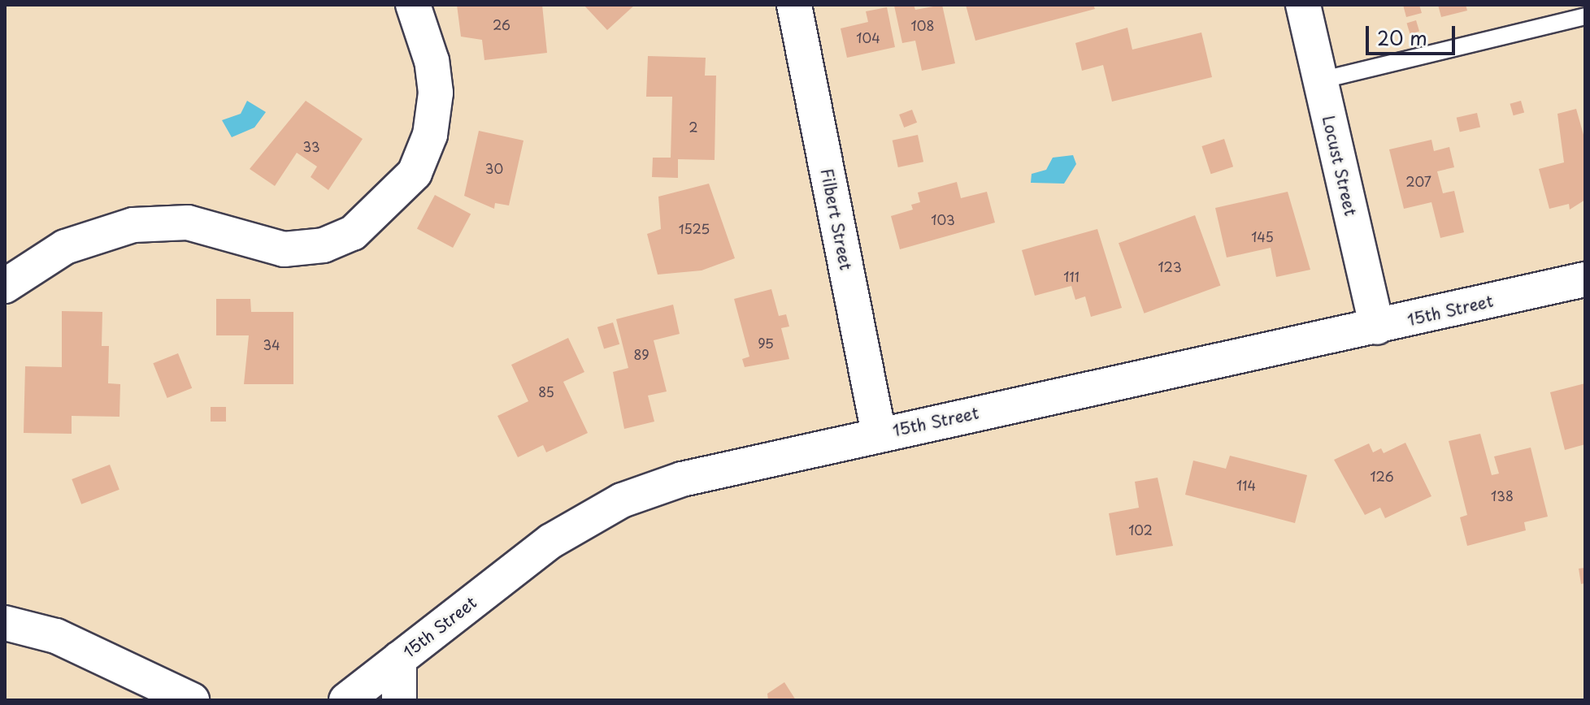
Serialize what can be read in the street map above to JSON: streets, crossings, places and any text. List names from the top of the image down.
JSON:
{
  "streets": {
    "street": ["Locust Street", "Filbert Street", "15th Street"]
  },
  "crossings": [
    ["Locust Street", "15th Street"],
    ["Filbert Street", "15th Street"]
  ],
  "house_numbers": [
    "26",
    "108",
    "104",
    "2",
    "33",
    "30",
    "207",
    "103",
    "1525",
    "145",
    "123",
    "111",
    "95",
    "34",
    "89",
    "85",
    "126",
    "114",
    "138",
    "102"
  ],
  "scale_bar": "20 m"
}
